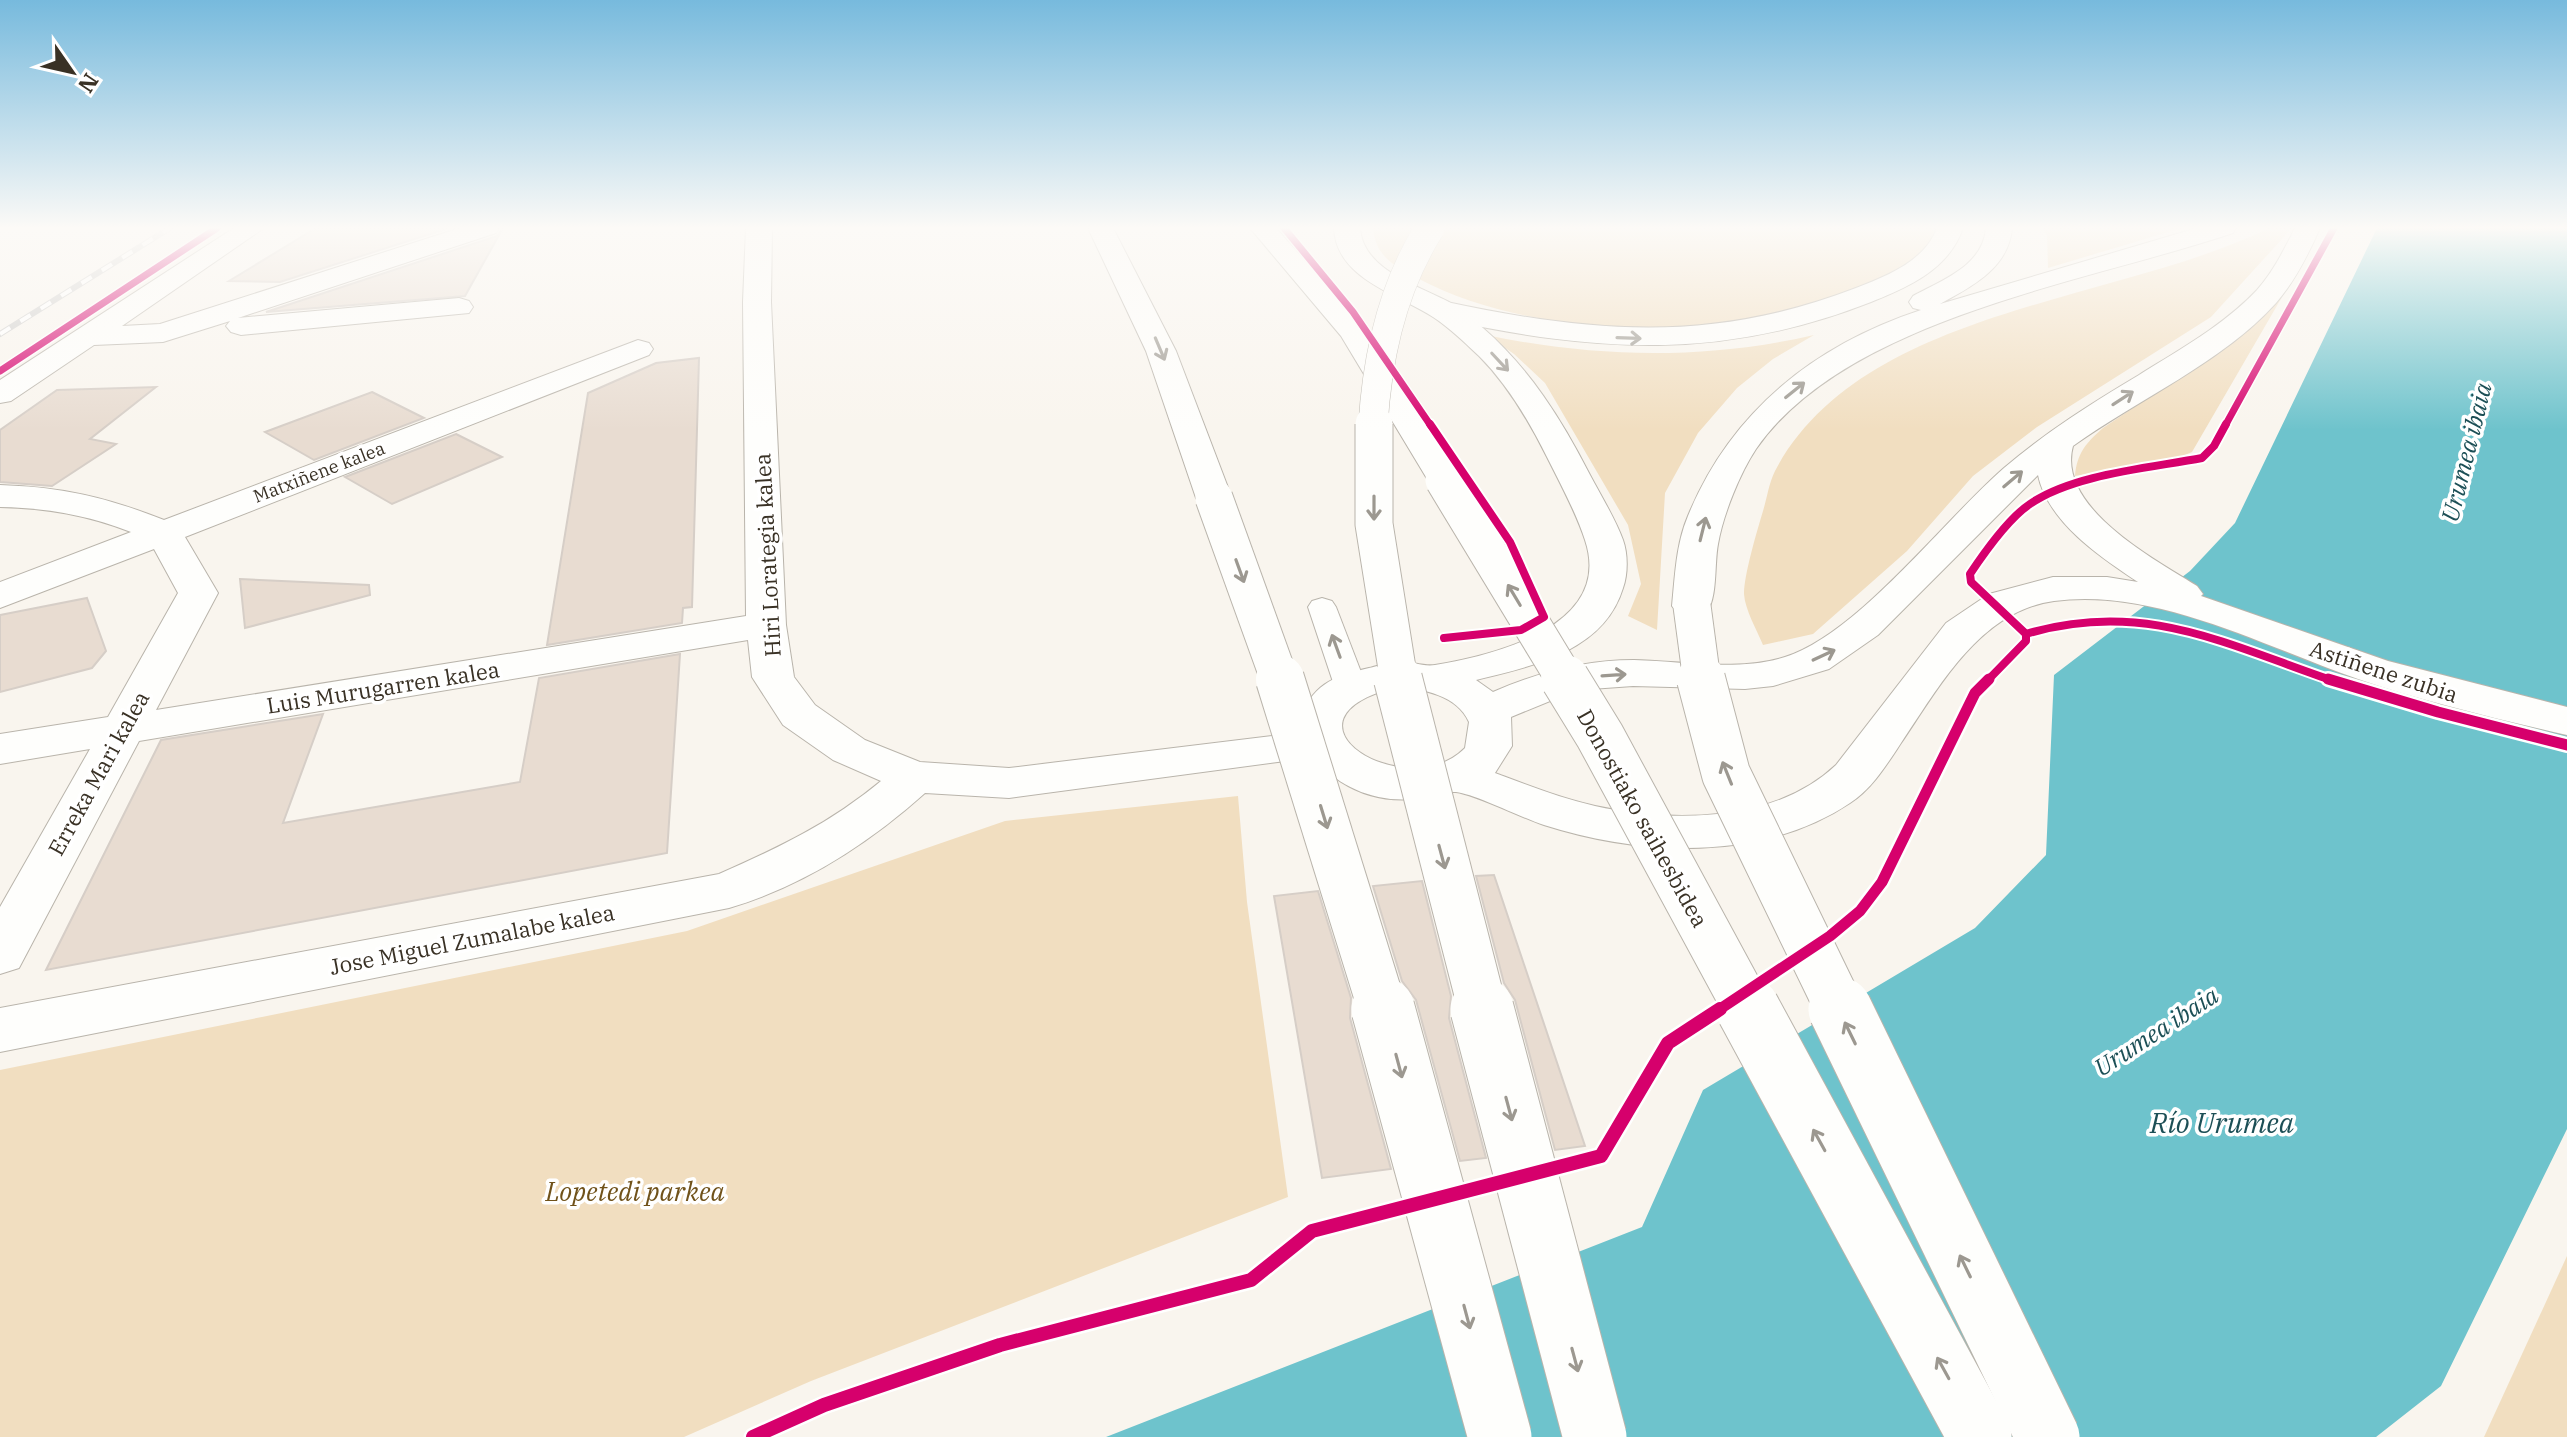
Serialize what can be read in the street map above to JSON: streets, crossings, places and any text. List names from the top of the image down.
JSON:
{
  "streets": {
    "main road": [
      "Matxiñene kalea",
      "Hiri Lorategia kalea",
      "Astiñene zubia",
      "Luis Murugarren kalea",
      "Erreka Mari kalea",
      "Donostiako saihesbidea",
      "Jose Miguel Zumalabe kalea"
    ]
  },
  "crossings": [
    ["Matxiñene kalea", "Erreka Mari kalea"],
    ["Hiri Lorategia kalea", "Luis Murugarren kalea"],
    ["Hiri Lorategia kalea", "Jose Miguel Zumalabe kalea"],
    ["Luis Murugarren kalea", "Erreka Mari kalea"]
  ],
  "water": ["Urumea ibaia", "Río Urumea"],
  "parks": ["Lopetedi parkea"],
  "north": "bottom right"
}
